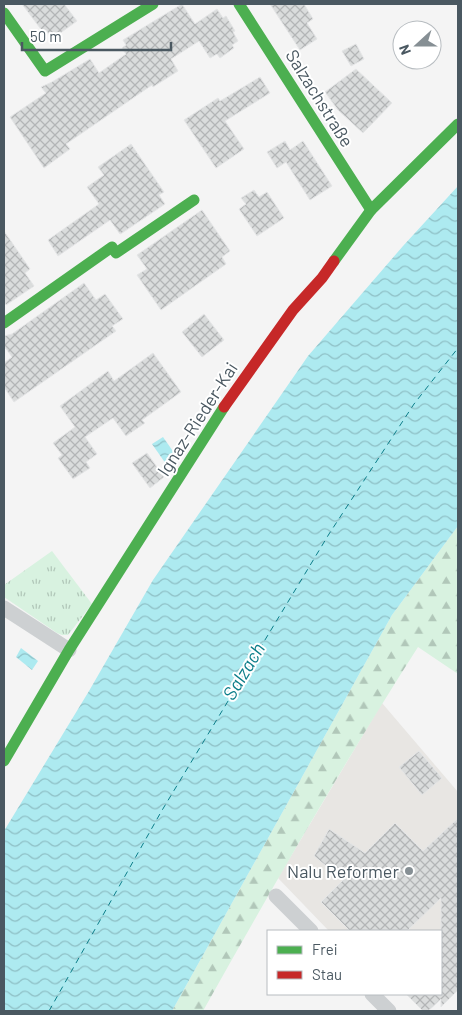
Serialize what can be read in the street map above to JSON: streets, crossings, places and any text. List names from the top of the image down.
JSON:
{
  "streets": {
    "street": ["Salzachstraße", "Ignaz-Rieder-Kai"]
  },
  "crossings": [
    ["Salzachstraße", "Ignaz-Rieder-Kai"]
  ],
  "water": ["Salzach"],
  "places": ["Nalu Reformer"],
  "legend": ["Frei", "Stau"],
  "scale_bar": "50 m",
  "north": "left"
}
